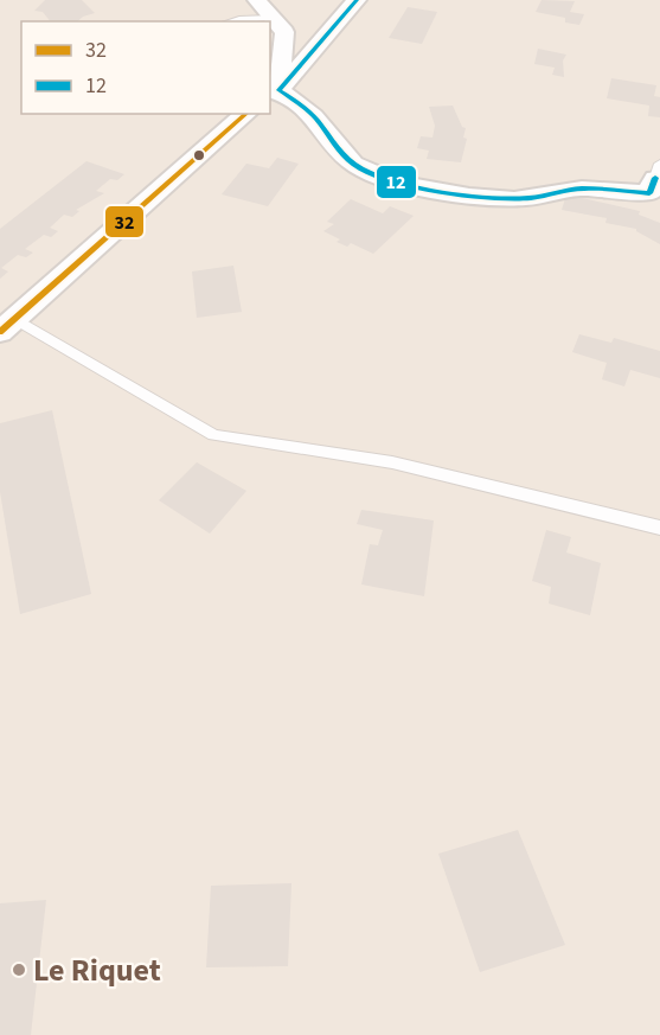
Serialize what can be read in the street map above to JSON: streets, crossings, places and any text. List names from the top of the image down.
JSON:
{
  "places": ["Le Riquet"],
  "lines": ["transit line 12", "transit line 32"],
  "legend": ["32", "12"]
}
